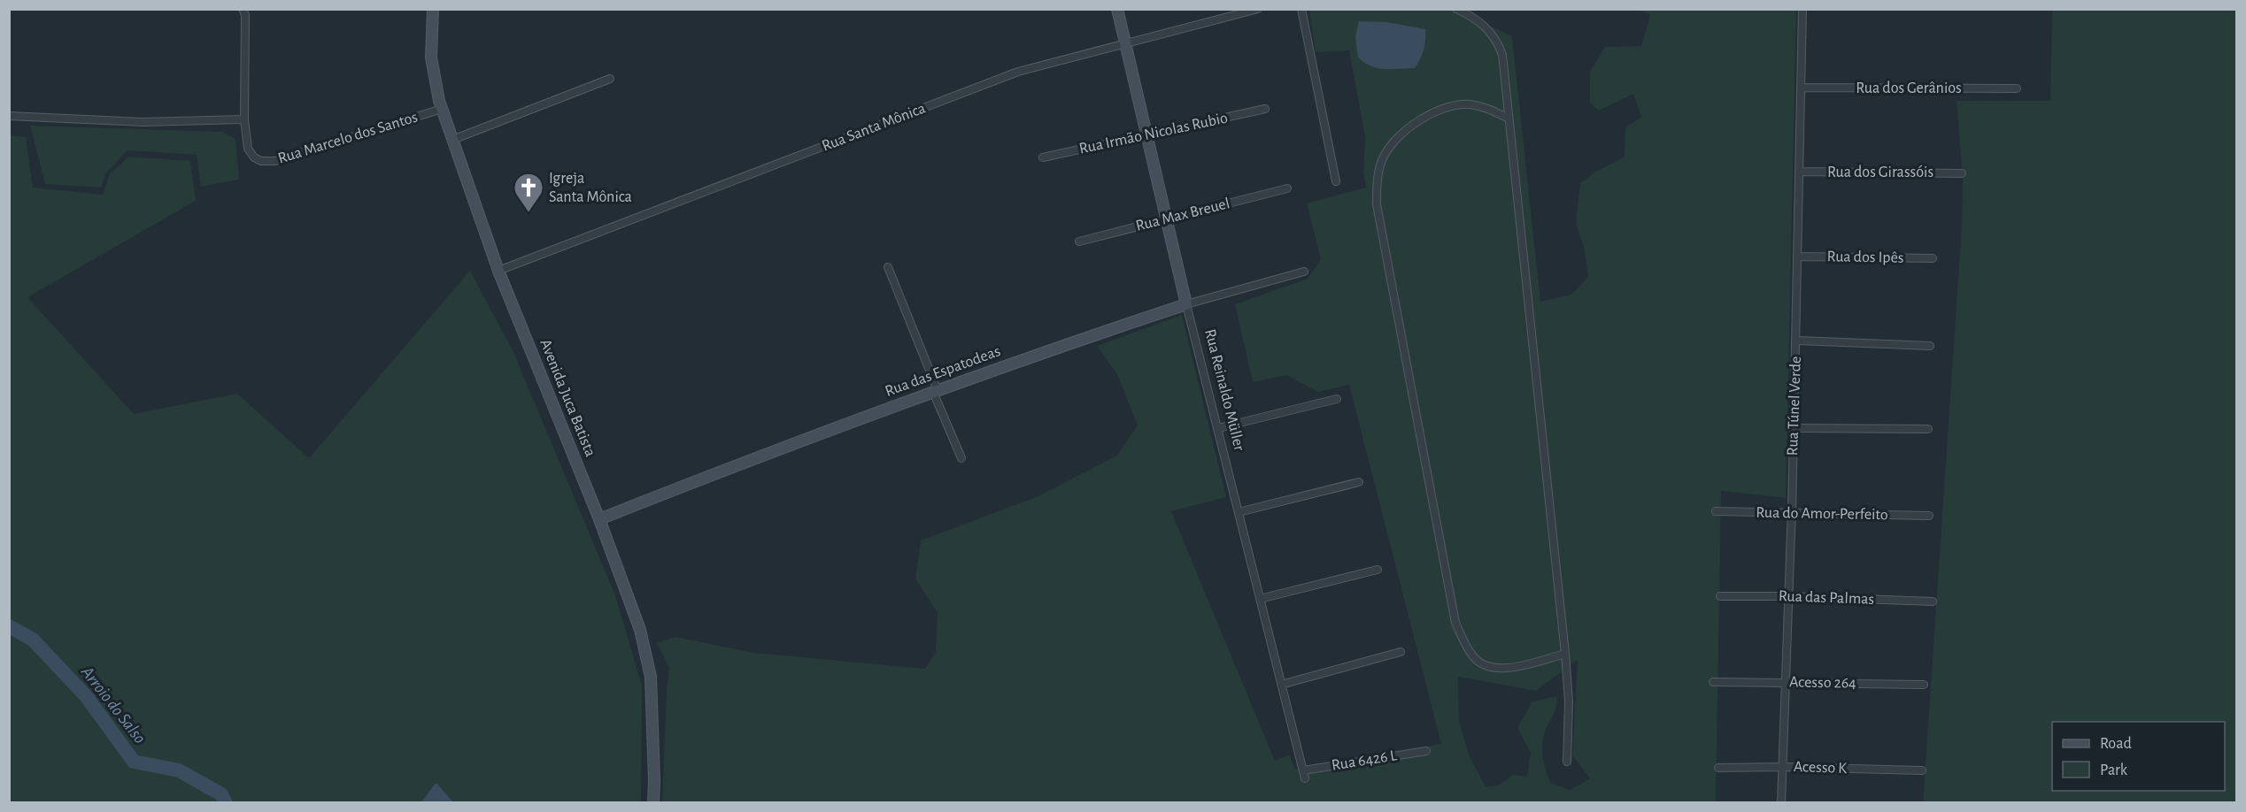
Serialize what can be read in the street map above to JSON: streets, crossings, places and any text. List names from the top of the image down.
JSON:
{
  "streets": {
    "street": [
      "Rua dos Gerânios",
      "Rua Santa Mônica",
      "Rua Irmão Nicolas Rubio",
      "Rua Marcelo dos Santos",
      "Rua dos Girassóis",
      "Rua Max Breuel",
      "Rua dos Ipês",
      "Rua das Espatodeas",
      "Rua Reinaldo Müller",
      "Avenida Juca Batista",
      "Rua Túnel Verde",
      "Rua do Amor-Perfeito",
      "Rua das Palmas",
      "Acesso 264",
      "Rua 6426 L",
      "Acesso K"
    ]
  },
  "crossings": [
    ["Rua dos Gerânios", "Rua Túnel Verde"],
    ["Rua Santa Mônica", "Rua Reinaldo Müller"],
    ["Rua Santa Mônica", "Avenida Juca Batista"],
    ["Rua Irmão Nicolas Rubio", "Rua Reinaldo Müller"],
    ["Rua Marcelo dos Santos", "Avenida Juca Batista"],
    ["Rua dos Girassóis", "Rua Túnel Verde"],
    ["Rua Max Breuel", "Rua Reinaldo Müller"],
    ["Rua dos Ipês", "Rua Túnel Verde"],
    ["Rua das Espatodeas", "Rua Reinaldo Müller"],
    ["Rua das Espatodeas", "Avenida Juca Batista"],
    ["Rua Reinaldo Müller", "Rua 6426 L"],
    ["Rua Túnel Verde", "Rua do Amor-Perfeito"],
    ["Rua Túnel Verde", "Rua das Palmas"],
    ["Rua Túnel Verde", "Acesso 264"],
    ["Rua Túnel Verde", "Acesso K"]
  ],
  "water": ["Arroio do Salso"],
  "places": {
    "church": ["Igreja Santa Mônica"]
  },
  "legend": ["Road", "Park"]
}
